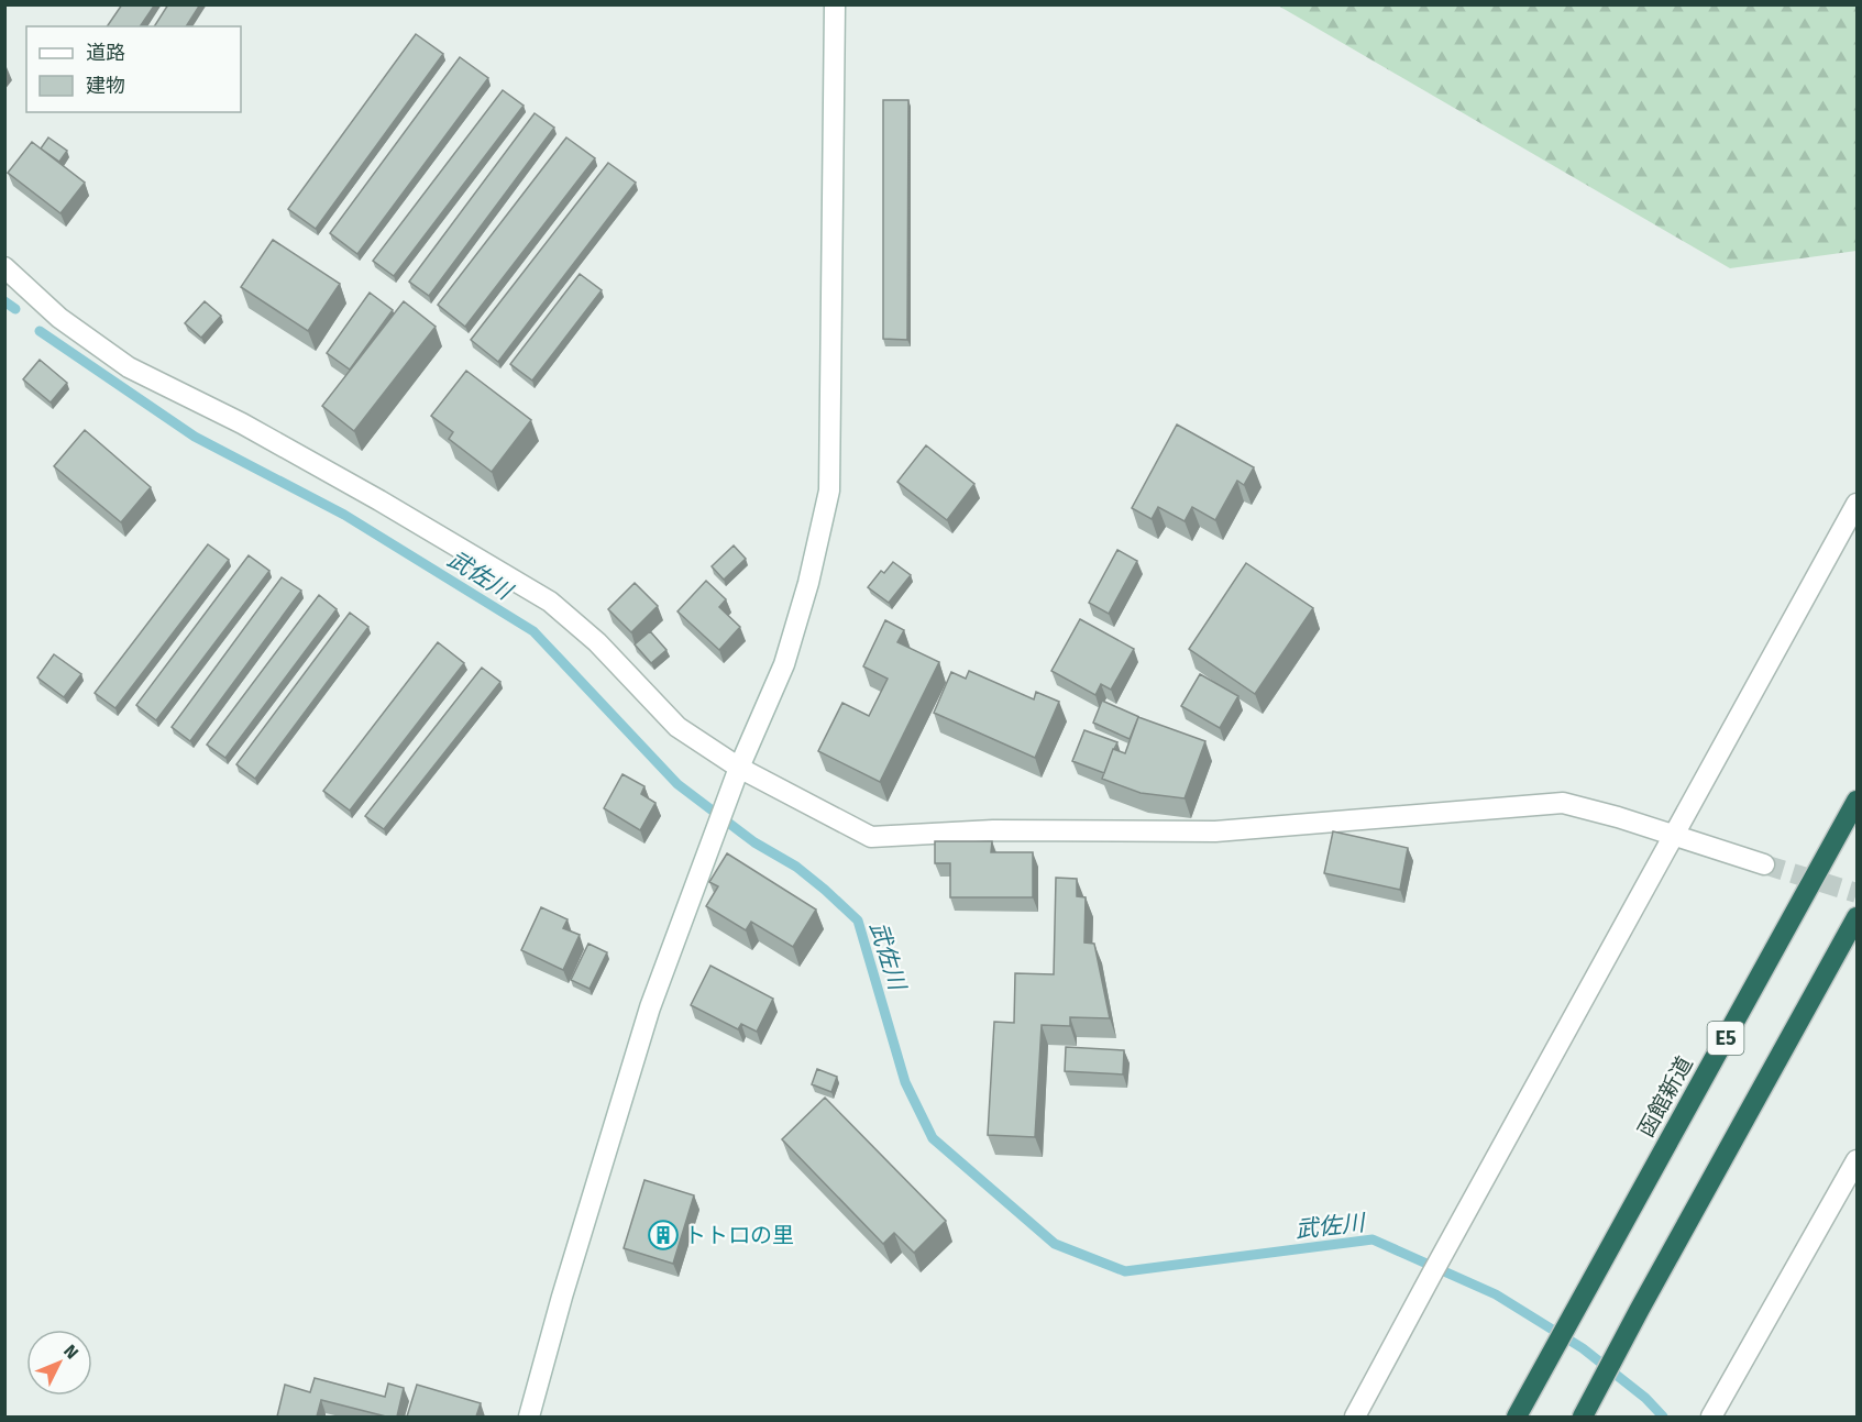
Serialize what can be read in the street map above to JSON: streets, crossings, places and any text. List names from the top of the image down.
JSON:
{
  "streets": {
    "highway": ["E5", "函館新道"]
  },
  "water": ["武佐川"],
  "places": {
    "building": ["トトロの里"]
  },
  "legend": ["道路", "建物"],
  "north": "top right"
}
